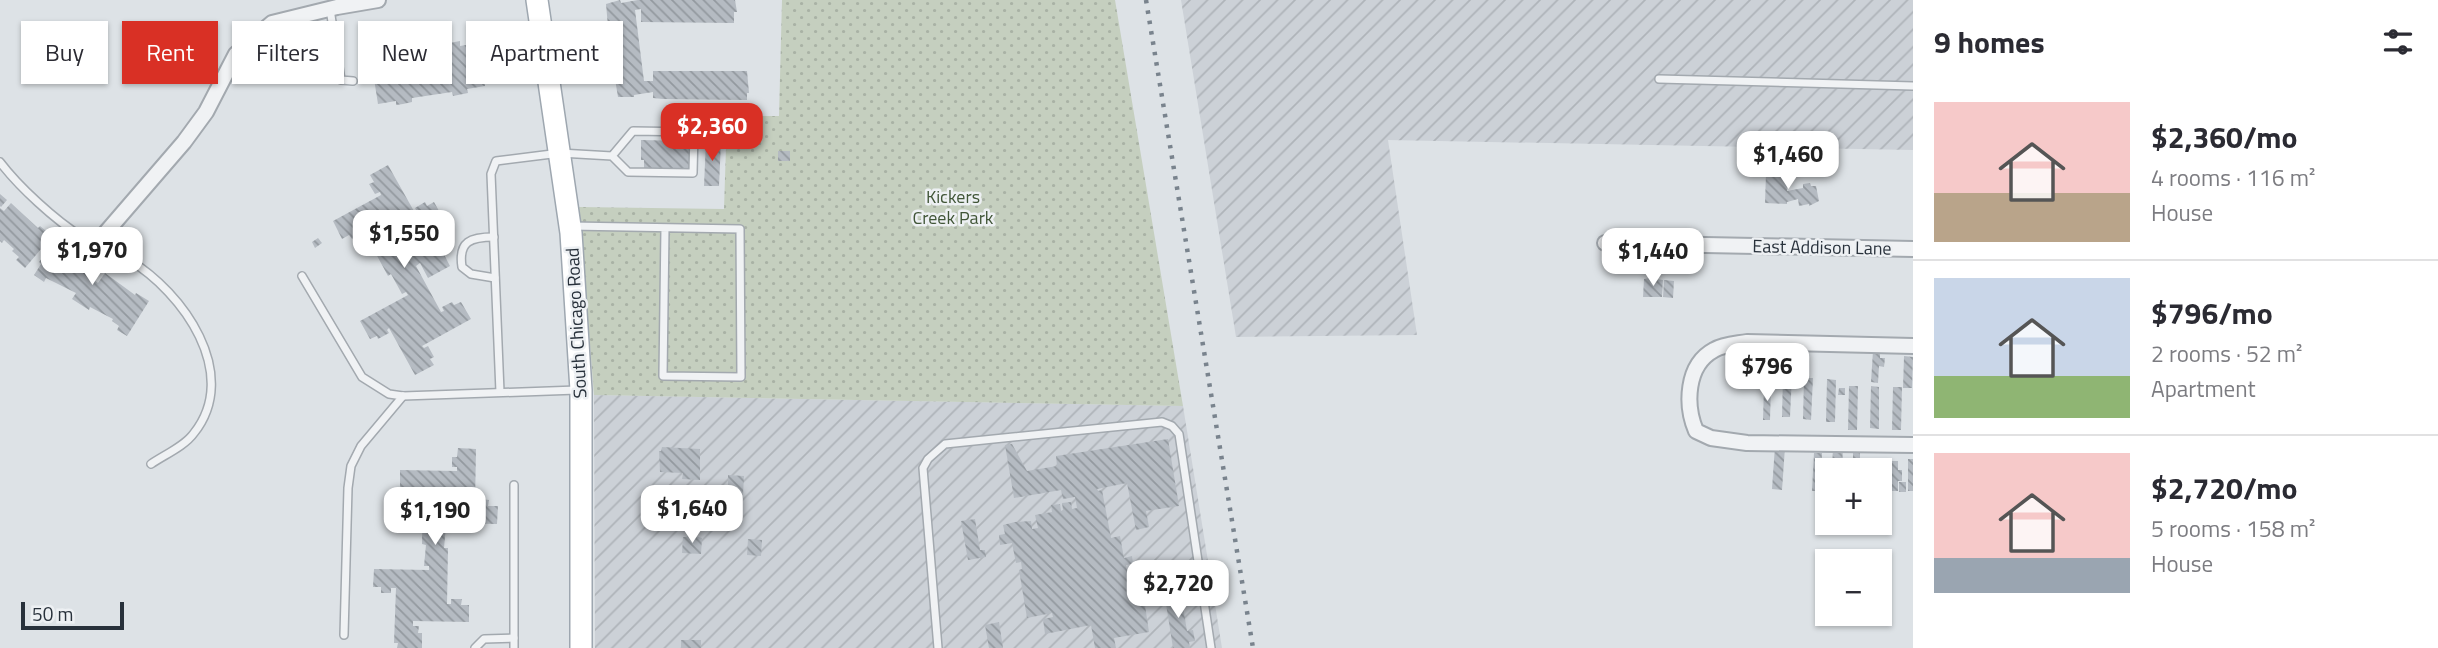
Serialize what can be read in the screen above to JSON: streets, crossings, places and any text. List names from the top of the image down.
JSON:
{
  "streets": {
    "main road": ["South Chicago Road"],
    "street": ["East Addison Lane"]
  },
  "parks": ["Kickers Creek Park"],
  "scale_bar": "50 m",
  "page": {
    "heading": "9 homes",
    "chip": [
      "Buy",
      "Rent",
      "Filters",
      "New",
      "Apartment"
    ],
    "list": [
      {
        "name": "$2,360/mo",
        "note": "4 rooms · 116 m² · House"
      },
      {
        "name": "$796/mo",
        "note": "2 rooms · 52 m² · Apartment"
      },
      {
        "name": "$2,720/mo",
        "note": "5 rooms · 158 m² · House"
      }
    ],
    "price": [
      "$2,360",
      "$1,460",
      "$1,550",
      "$1,970",
      "$1,440",
      "$796",
      "$1,640",
      "$1,190",
      "$2,720"
    ],
    "map_buttons": ["+", "−"],
    "scale": "50 m"
  }
}
